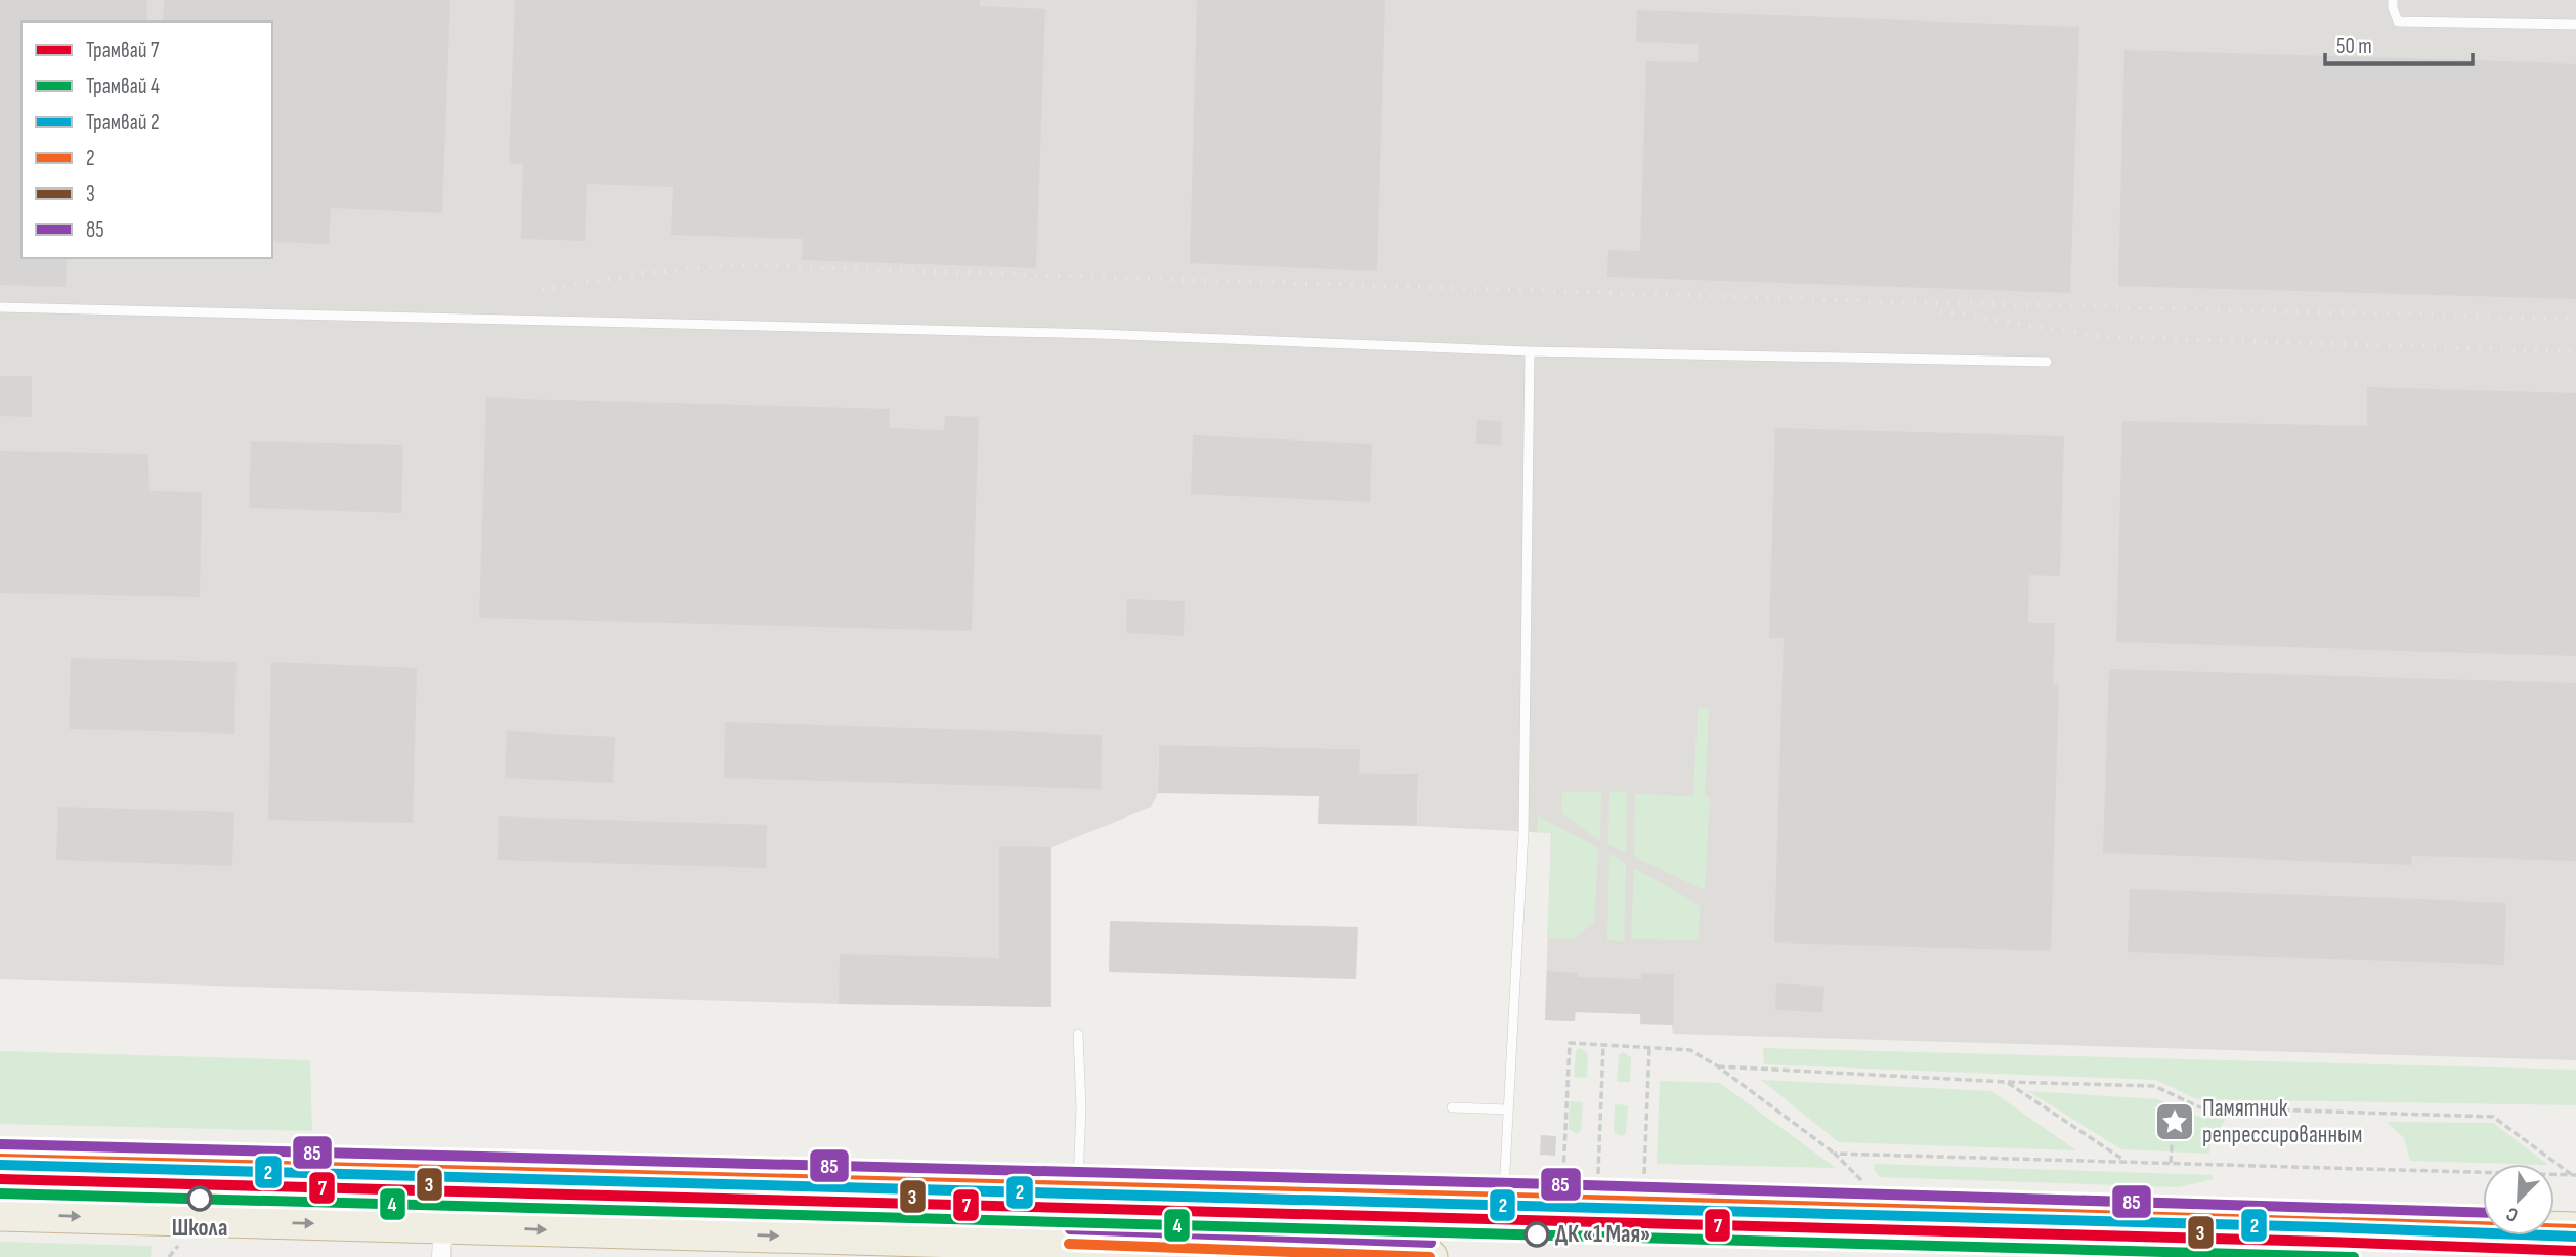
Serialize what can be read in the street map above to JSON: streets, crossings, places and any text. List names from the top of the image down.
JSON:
{
  "places": {
    "place": ["Памятник репрессированным"],
    "other": ["Школа", "ДК «1 Мая»"]
  },
  "lines": [
    "transit line 85",
    "transit line 2",
    "tram line 2",
    "transit line 3",
    "tram line 7",
    "tram line 4"
  ],
  "legend": [
    "Трамвай 7",
    "Трамвай 4",
    "Трамвай 2",
    "2",
    "3",
    "85"
  ],
  "scale_bar": "50 m",
  "north": "bottom left"
}
